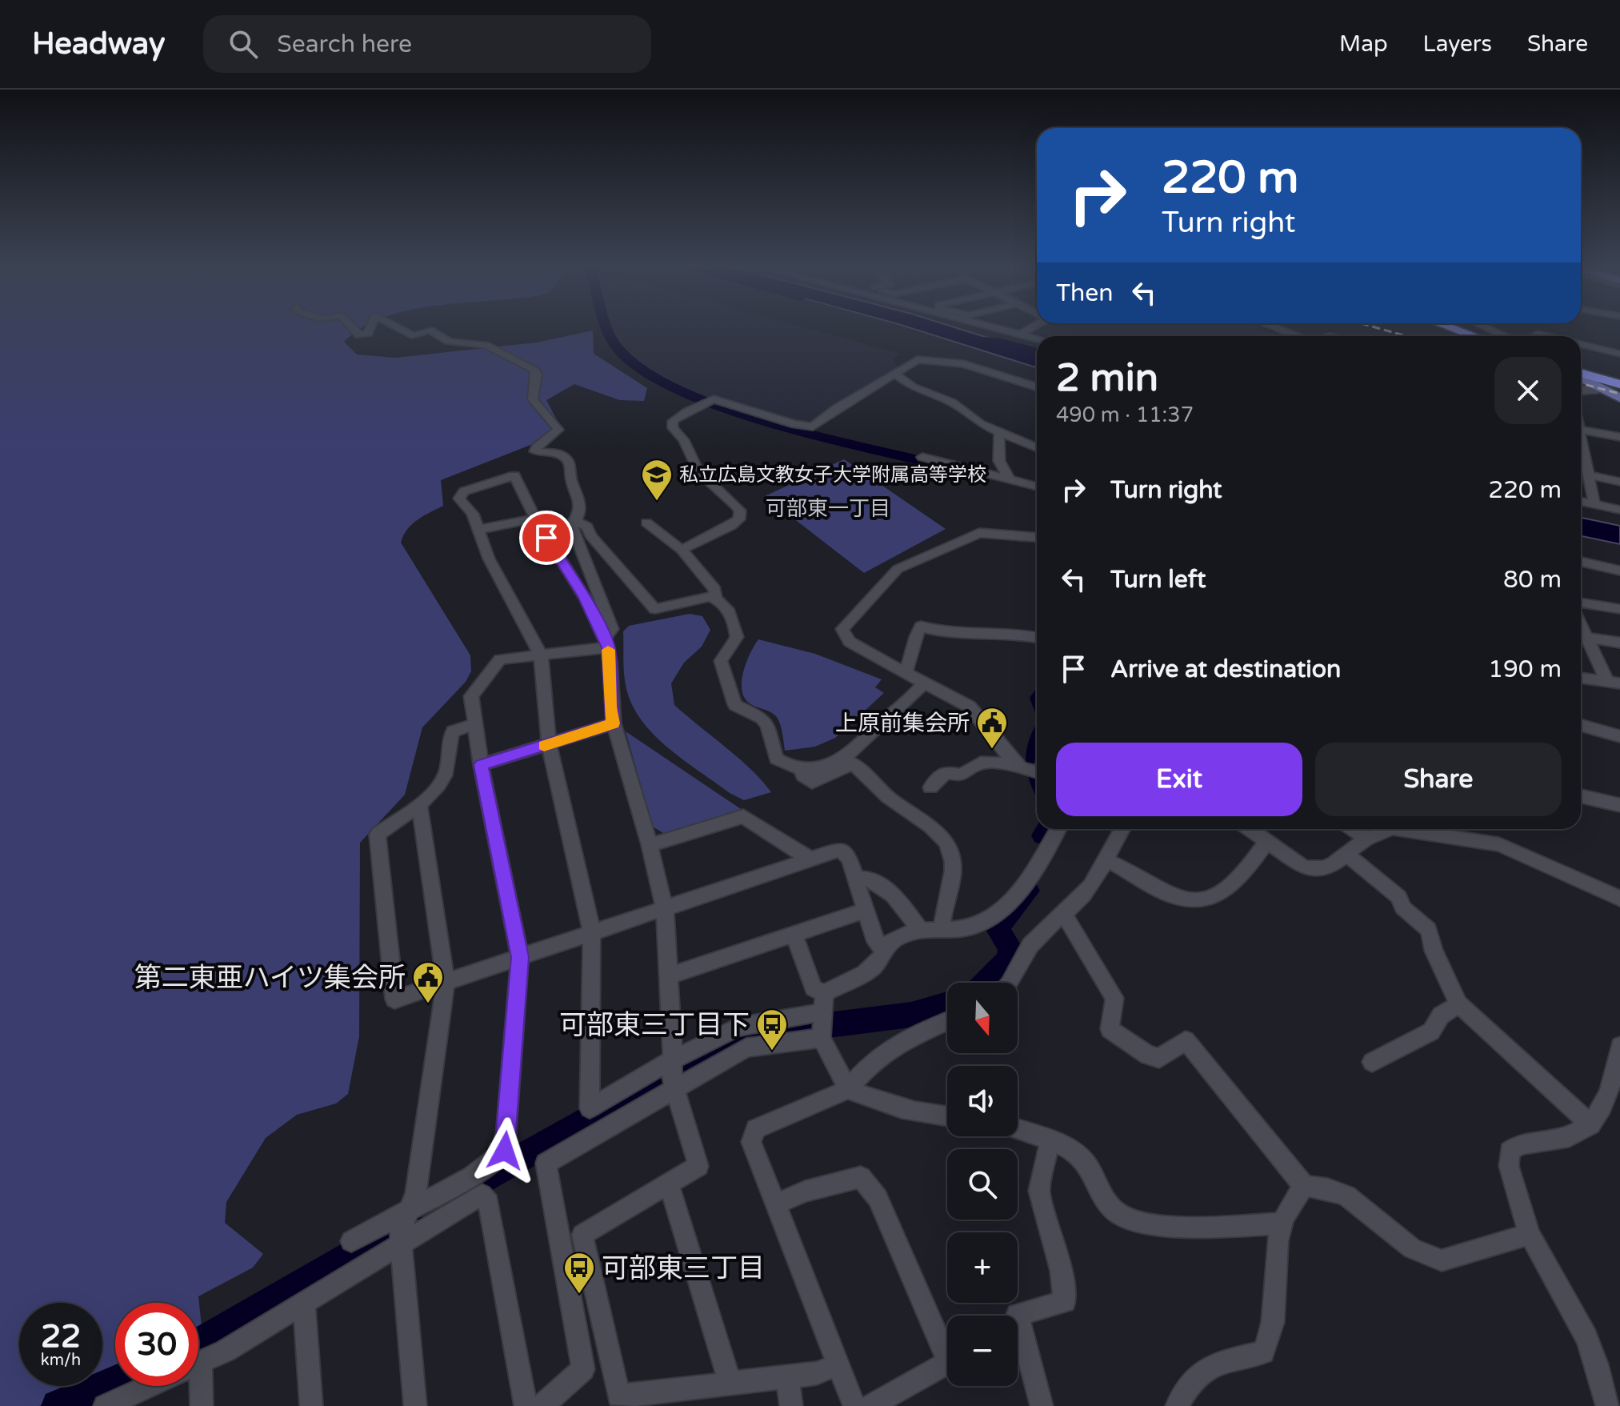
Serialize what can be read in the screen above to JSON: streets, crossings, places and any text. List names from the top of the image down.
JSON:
{
  "districts": ["可部東一丁目"],
  "places": {
    "school or university": ["私立広島文教女子大学附属高等学校"],
    "public building": ["上原前集会所", "第二東亜ハイツ集会所"],
    "bus stop": ["可部東三丁目下", "可部東三丁目"]
  },
  "north": "bottom",
  "page": {
    "header": "Headway",
    "search": "Search here",
    "nav": ["Map", "Layers", "Share"],
    "turn": ["220 m", "Turn right"],
    "then": "Then",
    "heading": ["2 min", "490 m · 11:37"],
    "list": [
      {
        "name": "Turn right",
        "value": "220 m"
      },
      {
        "name": "Turn left",
        "value": "80 m"
      },
      {
        "name": "Arrive at destination",
        "value": "190 m"
      }
    ],
    "buttons": ["Exit", "Share"],
    "map_buttons": ["+", "−"],
    "speed": "22 km/h",
    "limit": "30"
  }
}
